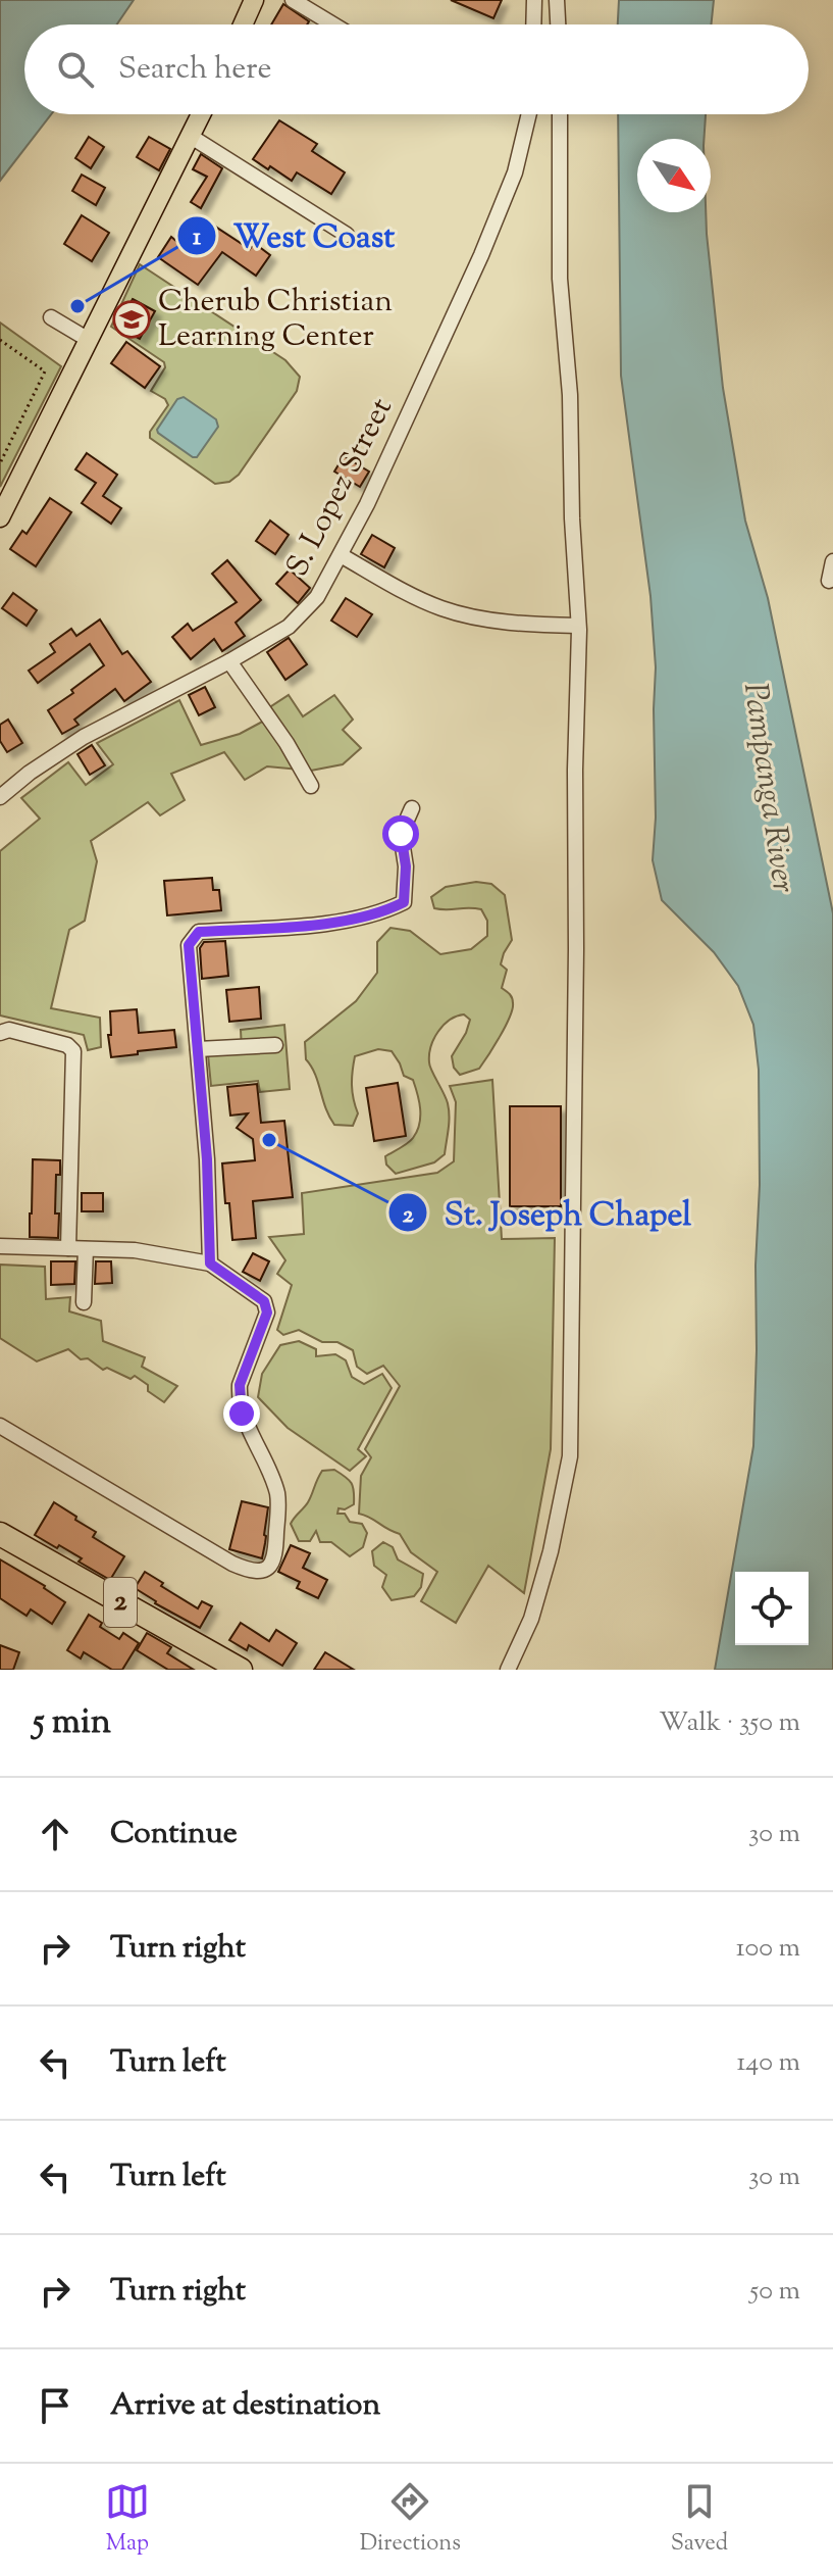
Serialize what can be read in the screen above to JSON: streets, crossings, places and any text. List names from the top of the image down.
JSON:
{
  "streets": {
    "highway": ["2"],
    "street": ["S. Lopez Street"]
  },
  "water": ["Pampanga River"],
  "places": {
    "other": ["West Coast", "St. Joseph Chapel"],
    "school or university": ["Cherub Christian Learning Center"]
  },
  "north": "bottom right",
  "page": {
    "search": "Search here",
    "heading": ["5 min", "Walk · 350 m"],
    "list": [
      ["Continue", "30 m"],
      ["Turn right", "100 m"],
      ["Turn left", "140 m"],
      ["Turn left", "30 m"],
      ["Turn right", "50 m"],
      "Arrive at destination"
    ],
    "nav": ["Map", "Directions", "Saved"]
  }
}
